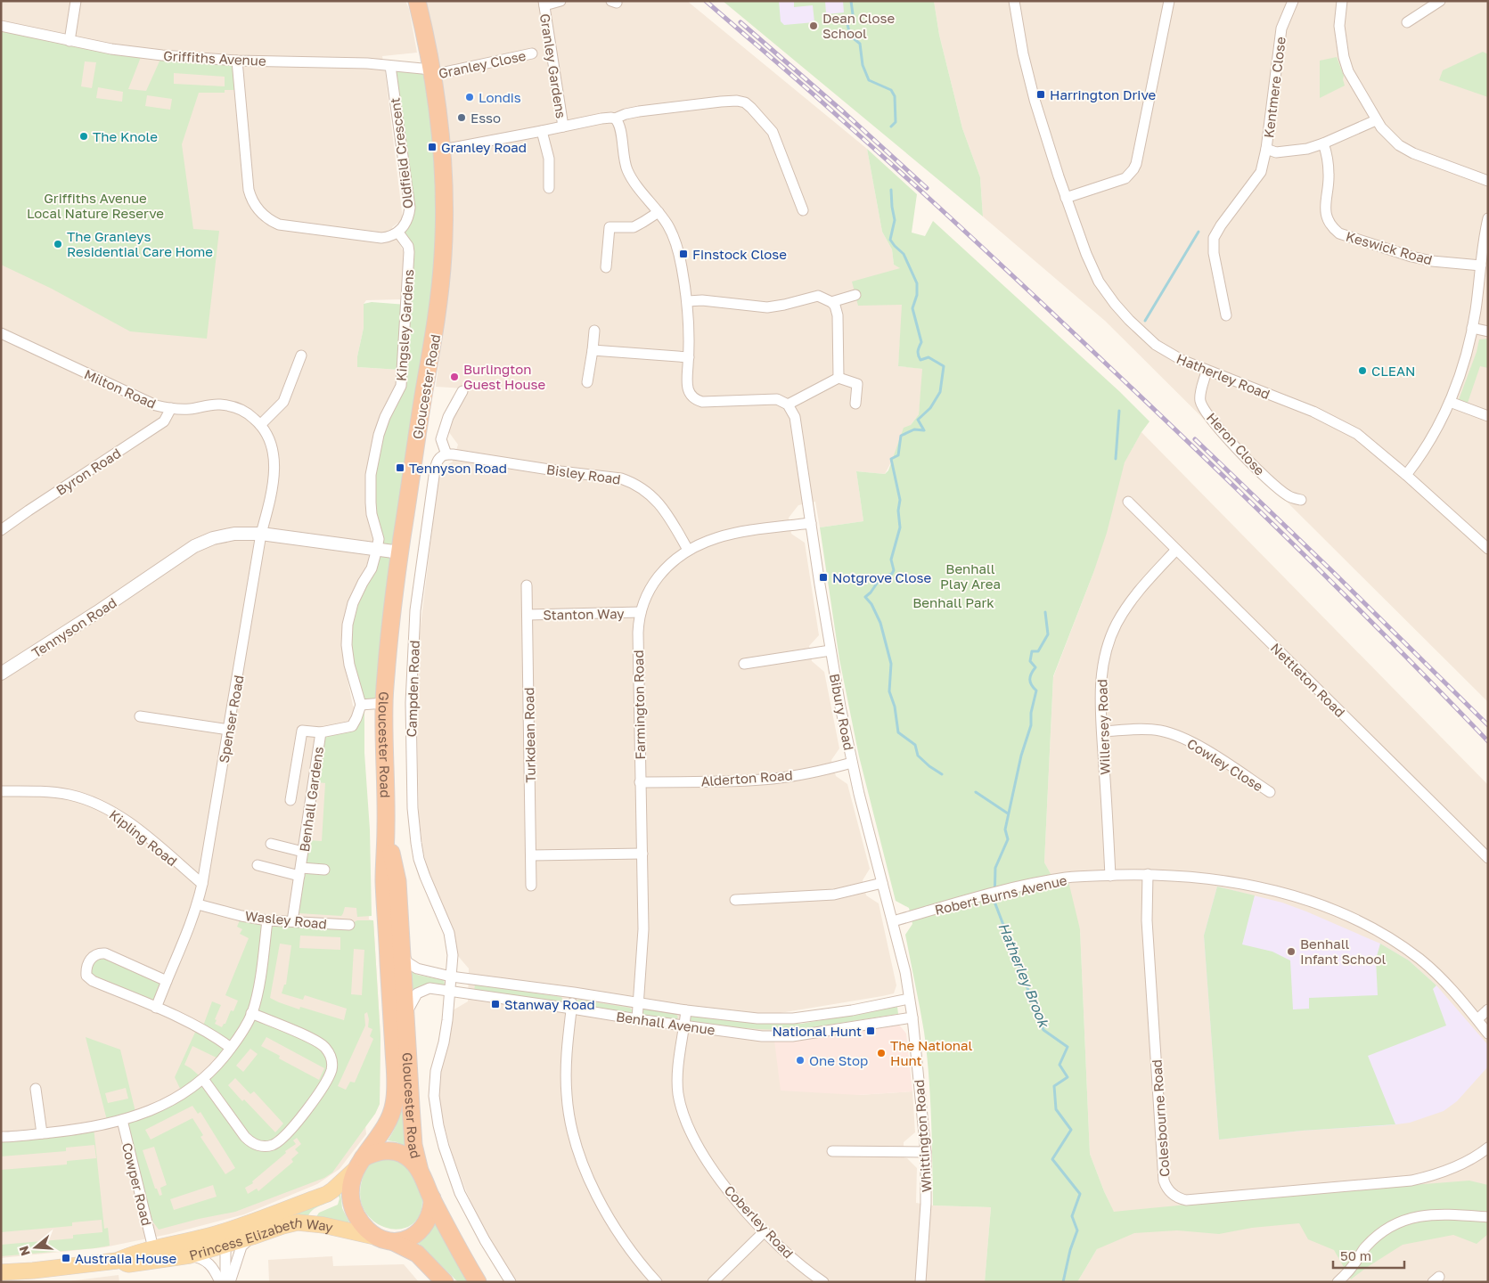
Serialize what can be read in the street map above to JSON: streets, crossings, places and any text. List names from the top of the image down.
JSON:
{
  "streets": {
    "highway": ["Gloucester Road"],
    "main road": ["Princess Elizabeth Way"],
    "street": [
      "Griffiths Avenue",
      "Granley Close",
      "Granley Gardens",
      "Kentmere Close",
      "Oldfield Crescent",
      "Keswick Road",
      "Kingsley Gardens",
      "Hatherley Road",
      "Milton Road",
      "Heron Close",
      "Byron Road",
      "Bisley Road",
      "Stanton Way",
      "Tennyson Road",
      "Nettleton Road",
      "Campden Road",
      "Farmington Road",
      "Bibury Road",
      "Spenser Road",
      "Willersey Road",
      "Turkdean Road",
      "Cowley Close",
      "Alderton Road",
      "Benhall Gardens",
      "Kipling Road",
      "Robert Burns Avenue",
      "Wasley Road",
      "Benhall Avenue",
      "Colesbourne Road",
      "Whittington Road",
      "Cowper Road",
      "Coberley Road"
    ]
  },
  "crossings": [
    ["Griffiths Avenue", "Granley Close"],
    ["Griffiths Avenue", "Oldfield Crescent"],
    ["Griffiths Avenue", "Gloucester Road"],
    ["Granley Close", "Gloucester Road"],
    ["Kentmere Close", "Keswick Road"],
    ["Oldfield Crescent", "Kingsley Gardens"],
    ["Kingsley Gardens", "Tennyson Road"],
    ["Kingsley Gardens", "Benhall Gardens"],
    ["Hatherley Road", "Heron Close"],
    ["Gloucester Road", "Tennyson Road"],
    ["Gloucester Road", "Benhall Avenue"],
    ["Gloucester Road", "Princess Elizabeth Way"],
    ["Milton Road", "Byron Road"],
    ["Milton Road", "Tennyson Road"],
    ["Milton Road", "Spenser Road"],
    ["Bisley Road", "Campden Road"],
    ["Bisley Road", "Farmington Road"],
    ["Stanton Way", "Farmington Road"],
    ["Stanton Way", "Turkdean Road"],
    ["Tennyson Road", "Spenser Road"],
    ["Nettleton Road", "Willersey Road"],
    ["Campden Road", "Benhall Avenue"],
    ["Farmington Road", "Bibury Road"],
    ["Farmington Road", "Alderton Road"],
    ["Farmington Road", "Benhall Avenue"],
    ["Bibury Road", "Alderton Road"],
    ["Bibury Road", "Robert Burns Avenue"],
    ["Bibury Road", "Benhall Avenue"],
    ["Bibury Road", "Whittington Road"],
    ["Spenser Road", "Kipling Road"],
    ["Spenser Road", "Wasley Road"],
    ["Willersey Road", "Cowley Close"],
    ["Willersey Road", "Robert Burns Avenue"],
    ["Benhall Gardens", "Wasley Road"],
    ["Robert Burns Avenue", "Colesbourne Road"],
    ["Benhall Avenue", "Whittington Road"],
    ["Benhall Avenue", "Coberley Road"],
    ["Cowper Road", "Princess Elizabeth Way"]
  ],
  "water": ["Hatherley Brook"],
  "parks": ["Griffiths Avenue Local Nature Reserve", "Benhall Play Area", "Benhall Park"],
  "places": {
    "other": [
      "Dean Close School",
      "Londis",
      "Esso",
      "The Knole",
      "The Granleys Residential Care Home",
      "CLEAN",
      "Burlington Guest House",
      "Benhall Infant School",
      "The National Hunt",
      "One Stop"
    ],
    "transit": [
      "Harrington Drive",
      "Granley Road",
      "Finstock Close",
      "Tennyson Road",
      "Notgrove Close",
      "Stanway Road",
      "National Hunt",
      "Australia House"
    ]
  },
  "scale_bar": "50 m",
  "north": "left"
}
